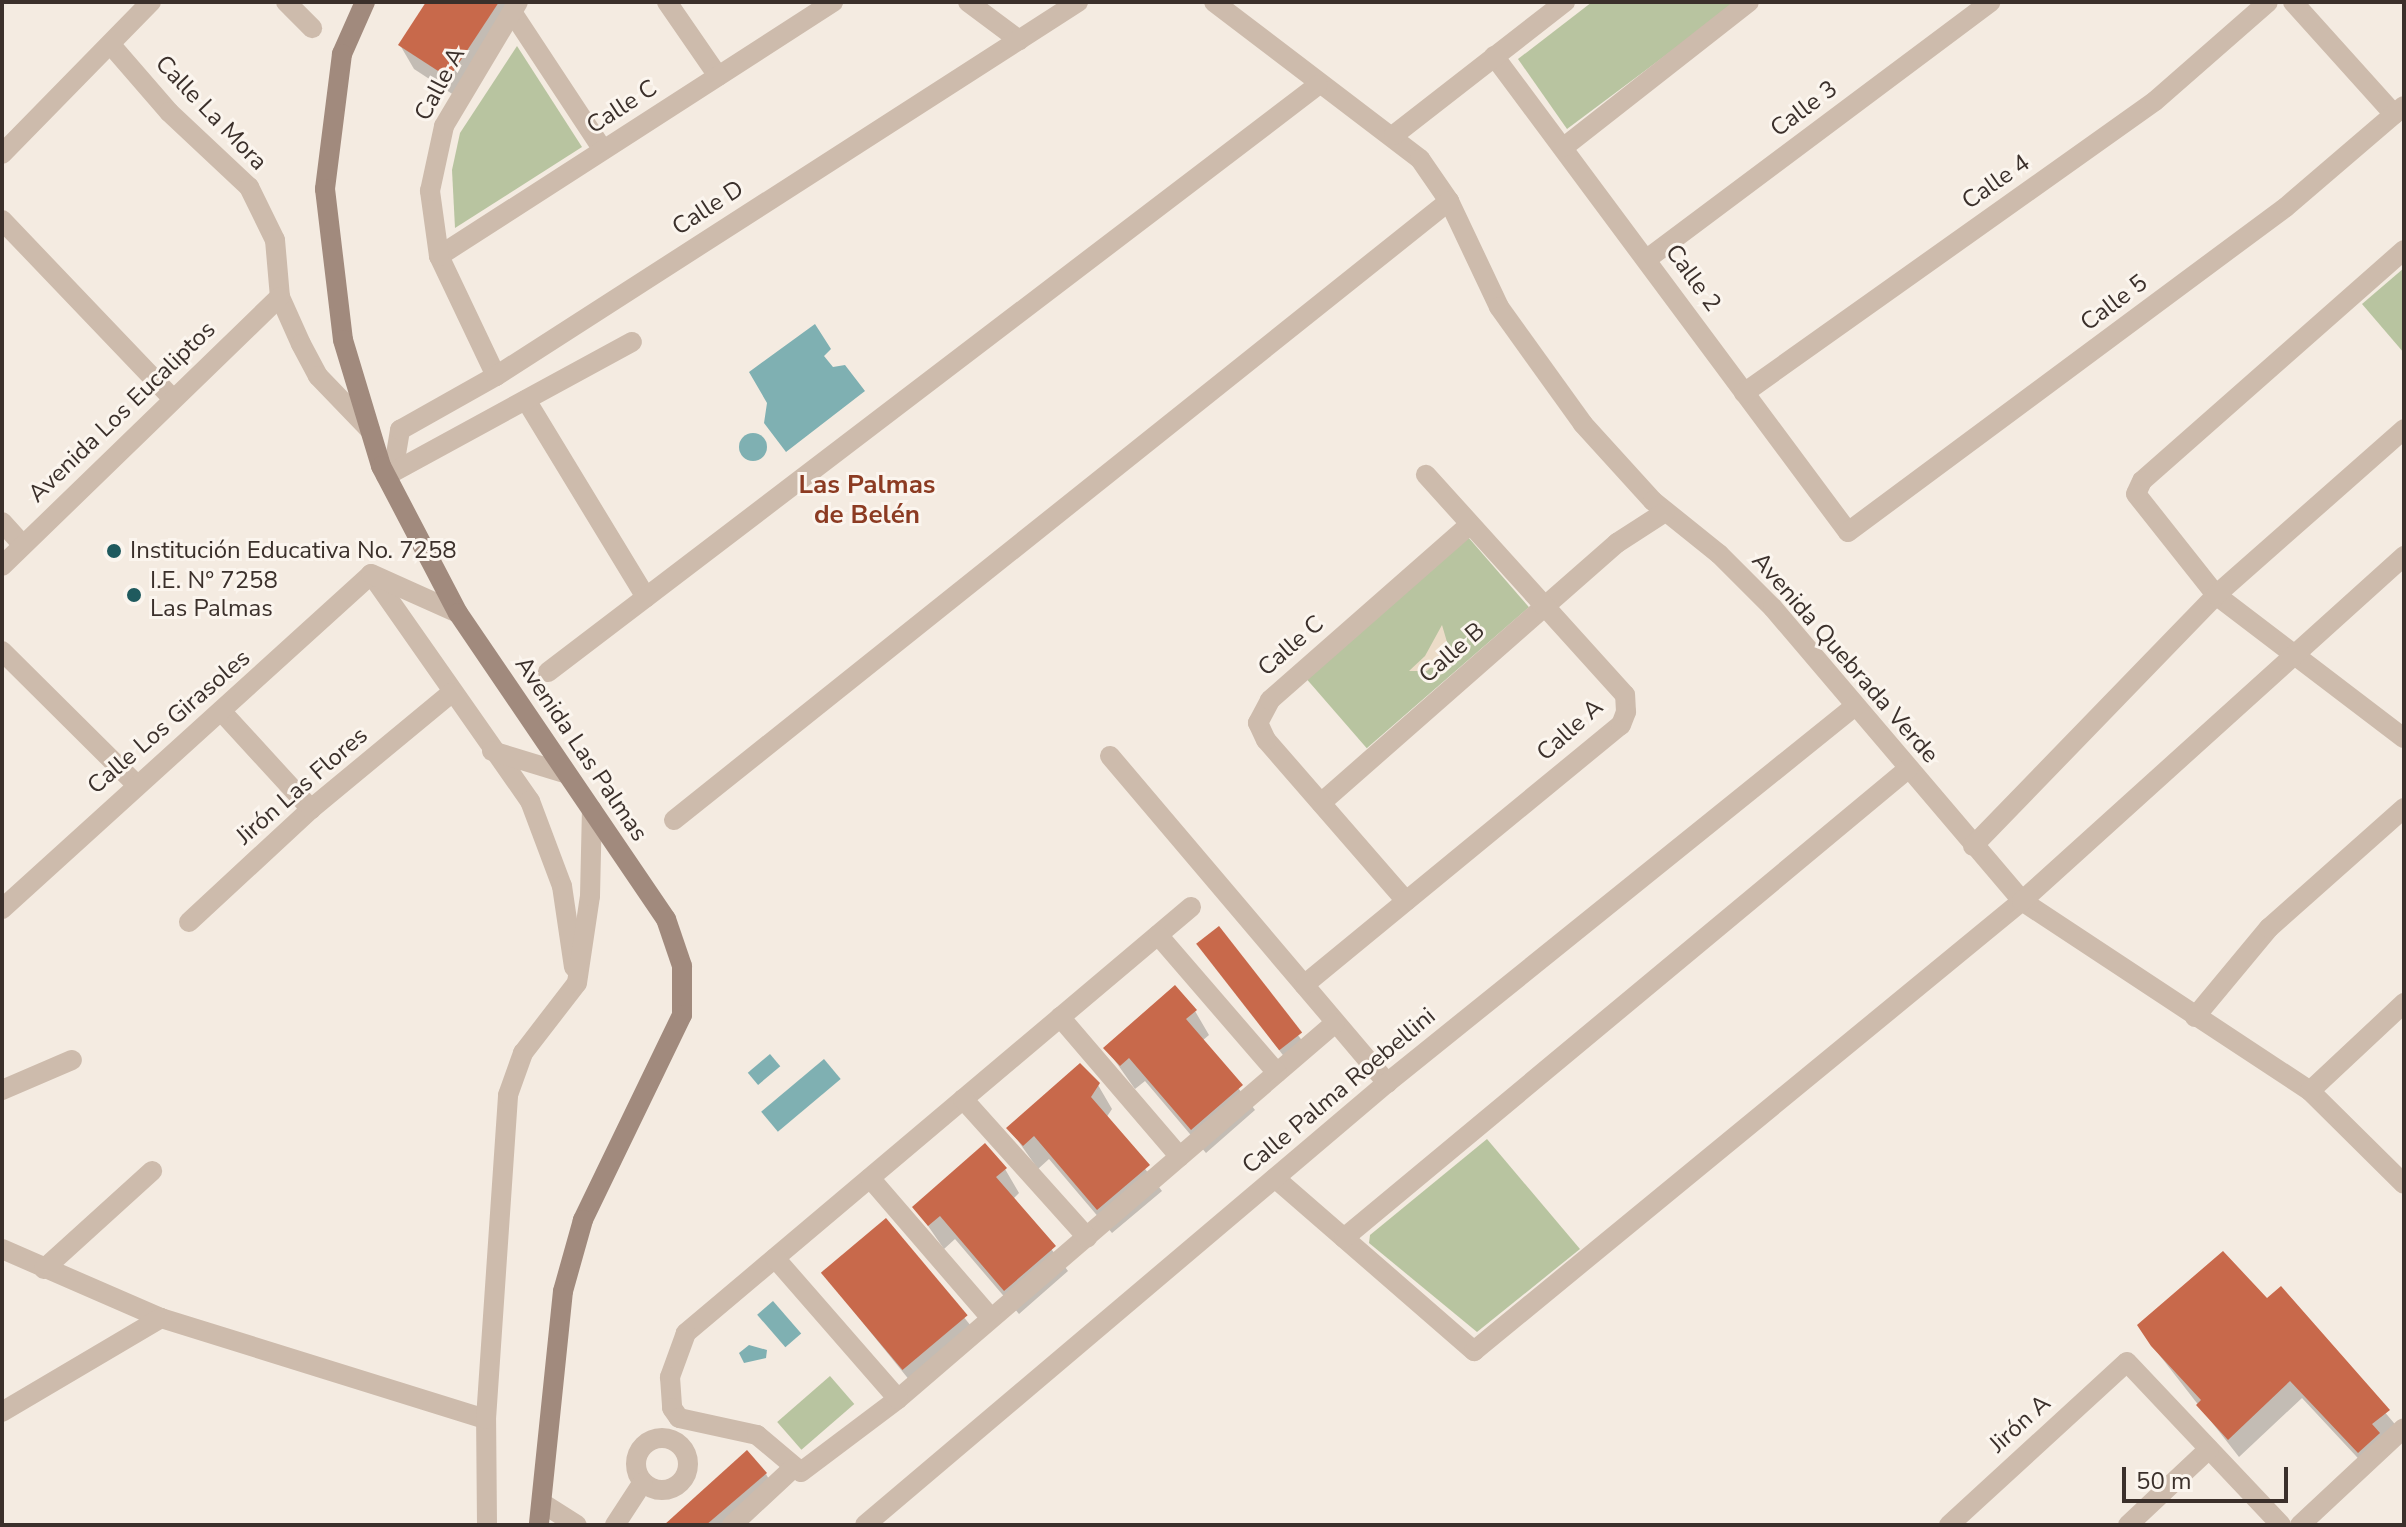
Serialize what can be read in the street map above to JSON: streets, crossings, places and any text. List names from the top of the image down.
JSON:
{
  "streets": {
    "main road": ["Avenida Las Palmas"],
    "street": [
      "Calle A",
      "Calle C",
      "Calle 3",
      "Calle La Mora",
      "Calle 4",
      "Calle D",
      "Calle 2",
      "Calle 5",
      "Avenida Los Eucaliptos",
      "Calle B",
      "Avenida Quebrada Verde",
      "Calle Los Girasoles",
      "Jirón Las Flores",
      "Calle Palma Roebellini",
      "Jirón A"
    ]
  },
  "crossings": [
    ["Calle A", "Calle C"],
    ["Calle A", "Calle D"],
    ["Calle A", "Calle B"],
    ["Calle C", "Calle B"],
    ["Calle 3", "Calle 2"],
    ["Calle La Mora", "Avenida Los Eucaliptos"],
    ["Calle La Mora", "Avenida Las Palmas"],
    ["Calle 4", "Calle 2"],
    ["Calle D", "Avenida Las Palmas"],
    ["Calle 2", "Calle 5"],
    ["Calle B", "Avenida Quebrada Verde"],
    ["Avenida Quebrada Verde", "Calle Palma Roebellini"]
  ],
  "districts": ["Las Palmas de Belén"],
  "places": ["Institución Educativa No. 7258", "I.E. N° 7258 Las Palmas"],
  "scale_bar": "50 m"
}
